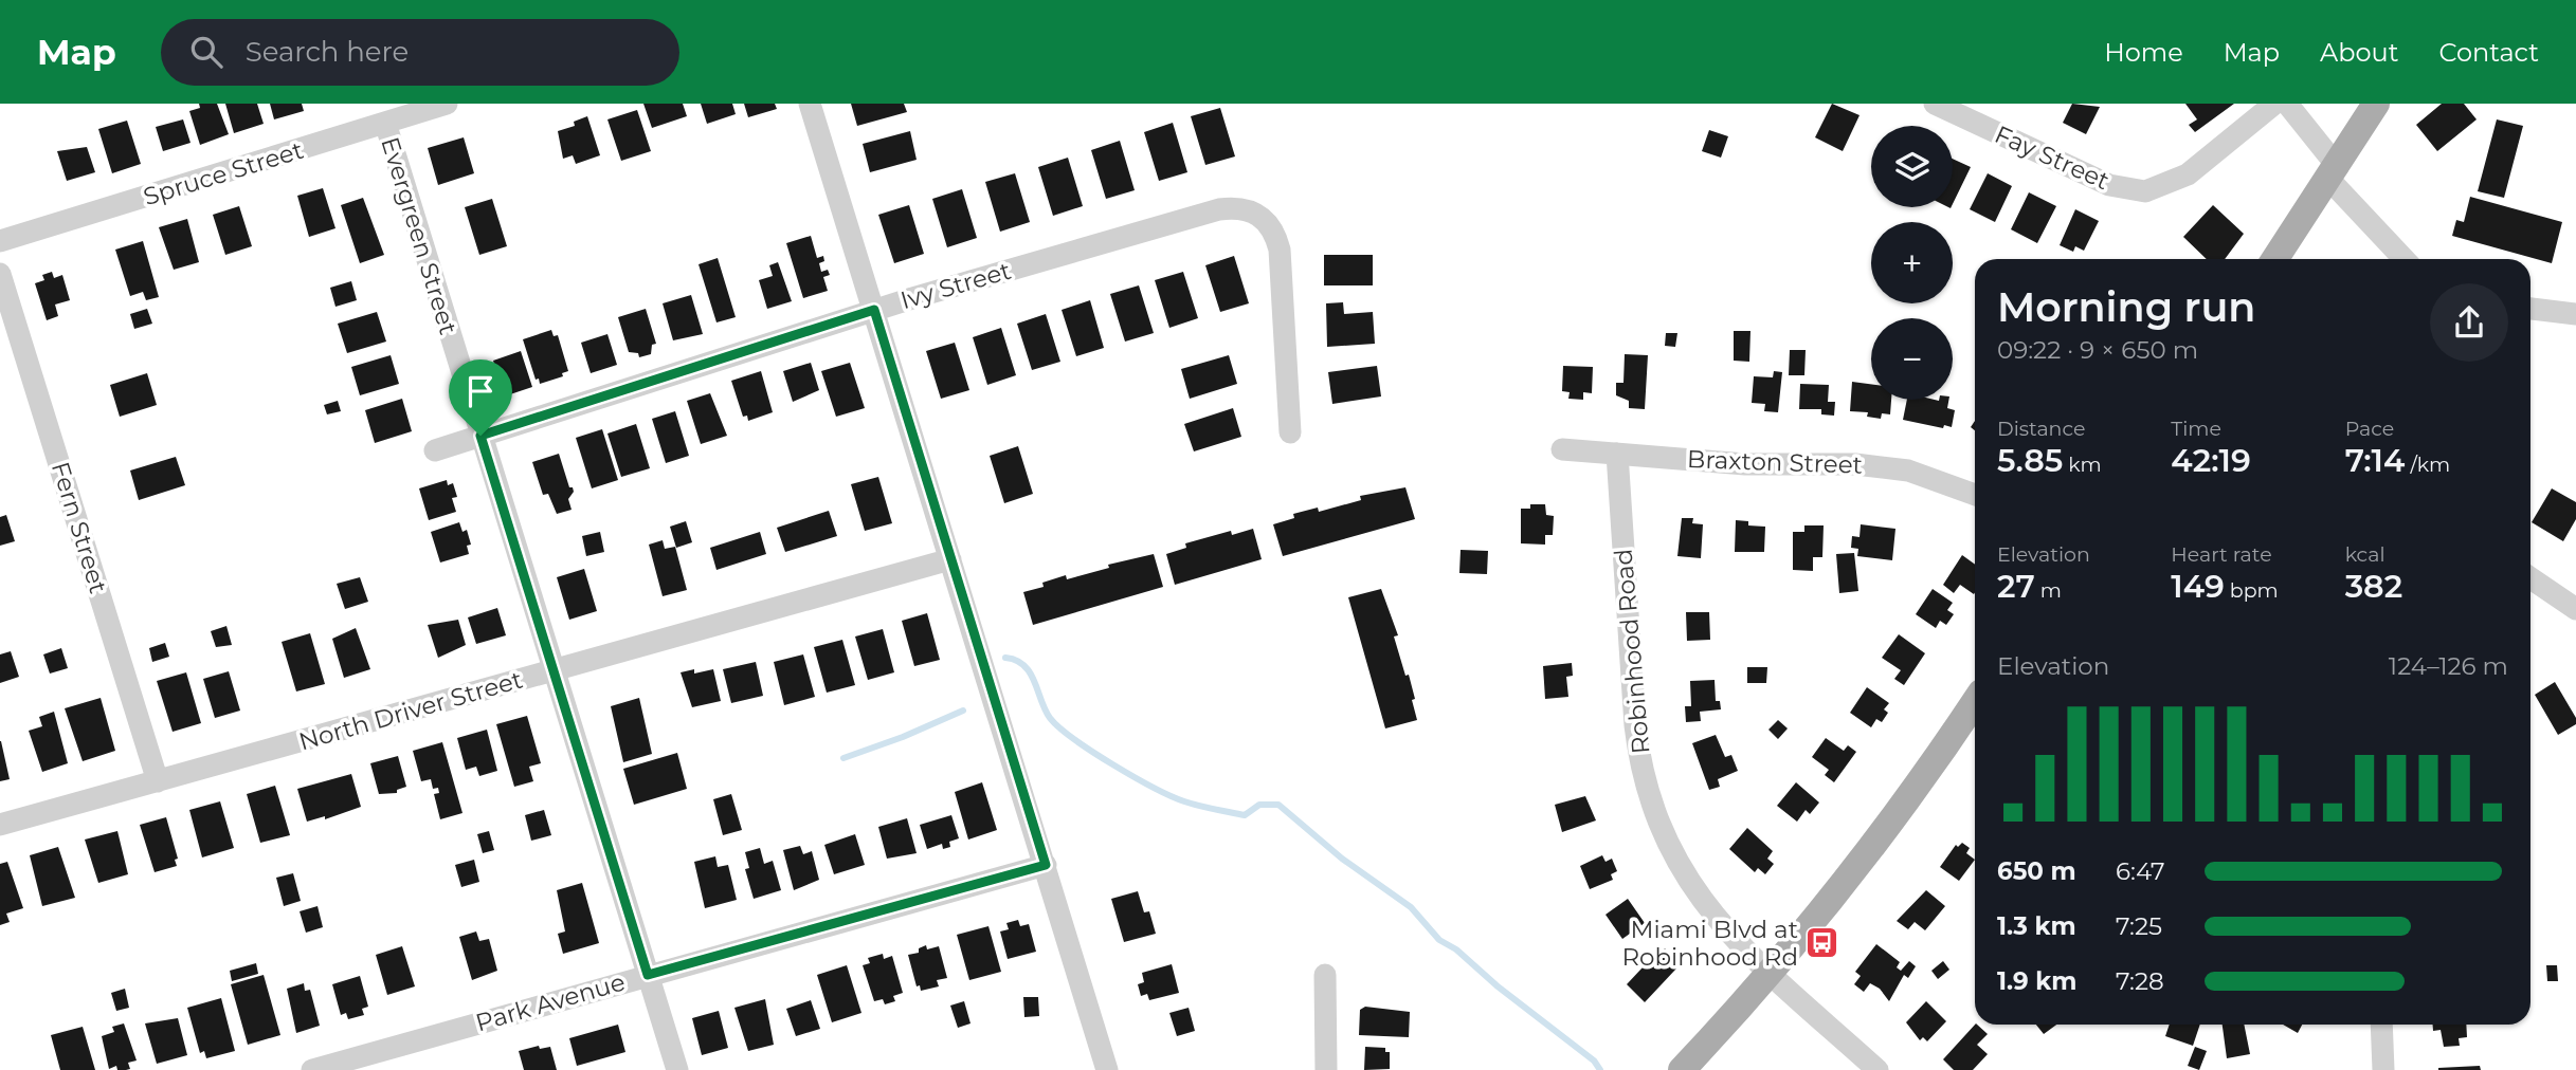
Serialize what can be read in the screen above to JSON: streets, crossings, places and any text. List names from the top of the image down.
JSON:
{
  "streets": {
    "street": [
      "Fay Street",
      "Spruce Street",
      "Evergreen Street",
      "Ivy Street",
      "Braxton Street",
      "Fern Street",
      "Robinhood Road",
      "North Driver Street",
      "Park Avenue"
    ]
  },
  "crossings": [
    ["Spruce Street", "Evergreen Street"],
    ["Evergreen Street", "Ivy Street"],
    ["Evergreen Street", "North Driver Street"],
    ["Evergreen Street", "Park Avenue"],
    ["Braxton Street", "Robinhood Road"],
    ["Fern Street", "North Driver Street"]
  ],
  "places": {
    "bus stop": ["Miami Blvd at Robinhood Rd"]
  },
  "page": {
    "header": "Map",
    "search": "Search here",
    "nav": [
      "Home",
      "Map",
      "About",
      "Contact"
    ],
    "map_buttons": ["+", "−"],
    "heading": ["Morning run", "09:22 · 9 × 650 m"],
    "stats": [
      ["Distance", "5.85 km"],
      ["Time", "42:19"],
      ["Pace", "7:14 /km"],
      ["Elevation", "27 m"],
      ["Heart rate", "149 bpm"],
      ["kcal", "382"]
    ],
    "chart": ["Elevation", "124–126 m"],
    "list": [
      {
        "name": "650 m",
        "note": "6:47"
      },
      {
        "name": "1.3 km",
        "note": "7:25"
      },
      {
        "name": "1.9 km",
        "note": "7:28"
      }
    ]
  }
}
